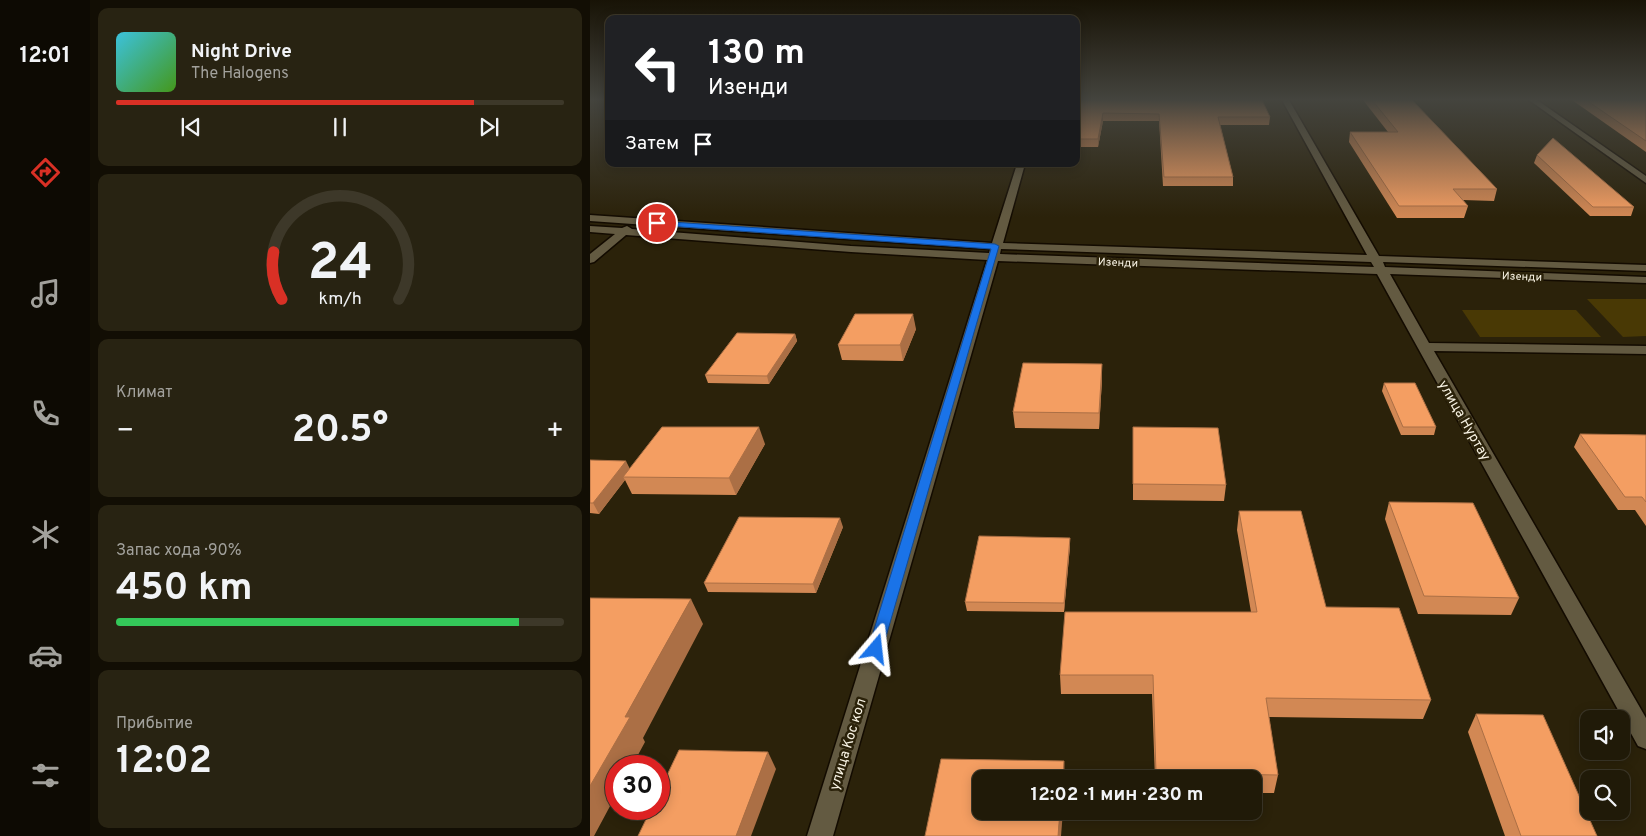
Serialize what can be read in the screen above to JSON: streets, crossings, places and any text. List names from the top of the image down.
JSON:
{
  "streets": {
    "street": ["Изенди", "улица Нуртау", "улица Кос кол"]
  },
  "crossings": [
    ["Изенди", "улица Нуртау"],
    ["Изенди", "улица Кос кол"]
  ],
  "page": {
    "tabs": "12:01",
    "turn": ["130 m", "Изенди"],
    "song": ["Night Drive", "The Halogens"],
    "then": "Затем",
    "tile": [
      "Климат",
      ["Запас хода · 90%", "450 km"],
      ["Прибытие", "12:02"]
    ],
    "heat": ["−", "20.5°", "+"],
    "limit": "30",
    "trip": "12:02 · 1 мин · 230 m",
    "gauge": ["24", "km/h"]
  }
}
